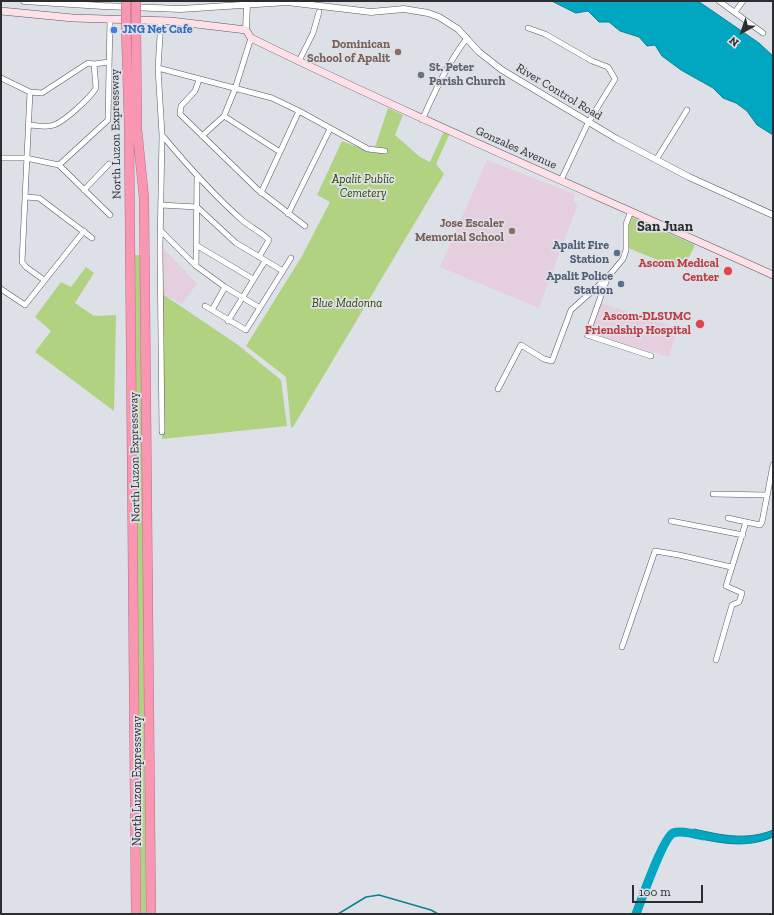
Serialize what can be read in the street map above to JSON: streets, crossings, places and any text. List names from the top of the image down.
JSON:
{
  "streets": {
    "highway": ["North Luzon Expressway"],
    "main road": ["Gonzales Avenue"],
    "street": ["River Control Road"]
  },
  "districts": ["San Juan"],
  "parks": ["Apalit Public Cemetery", "Blue Madonna"],
  "places": [
    "JNG Net Cafe",
    "Dominican School of Apalit",
    "St. Peter Parish Church",
    "Jose Escaler Memorial School",
    "Apalit Fire Station",
    "Ascom Medical Center",
    "Apalit Police Station",
    "Ascom-DLSUMC Friendship Hospital"
  ],
  "scale_bar": "100 m",
  "north": "bottom left"
}
